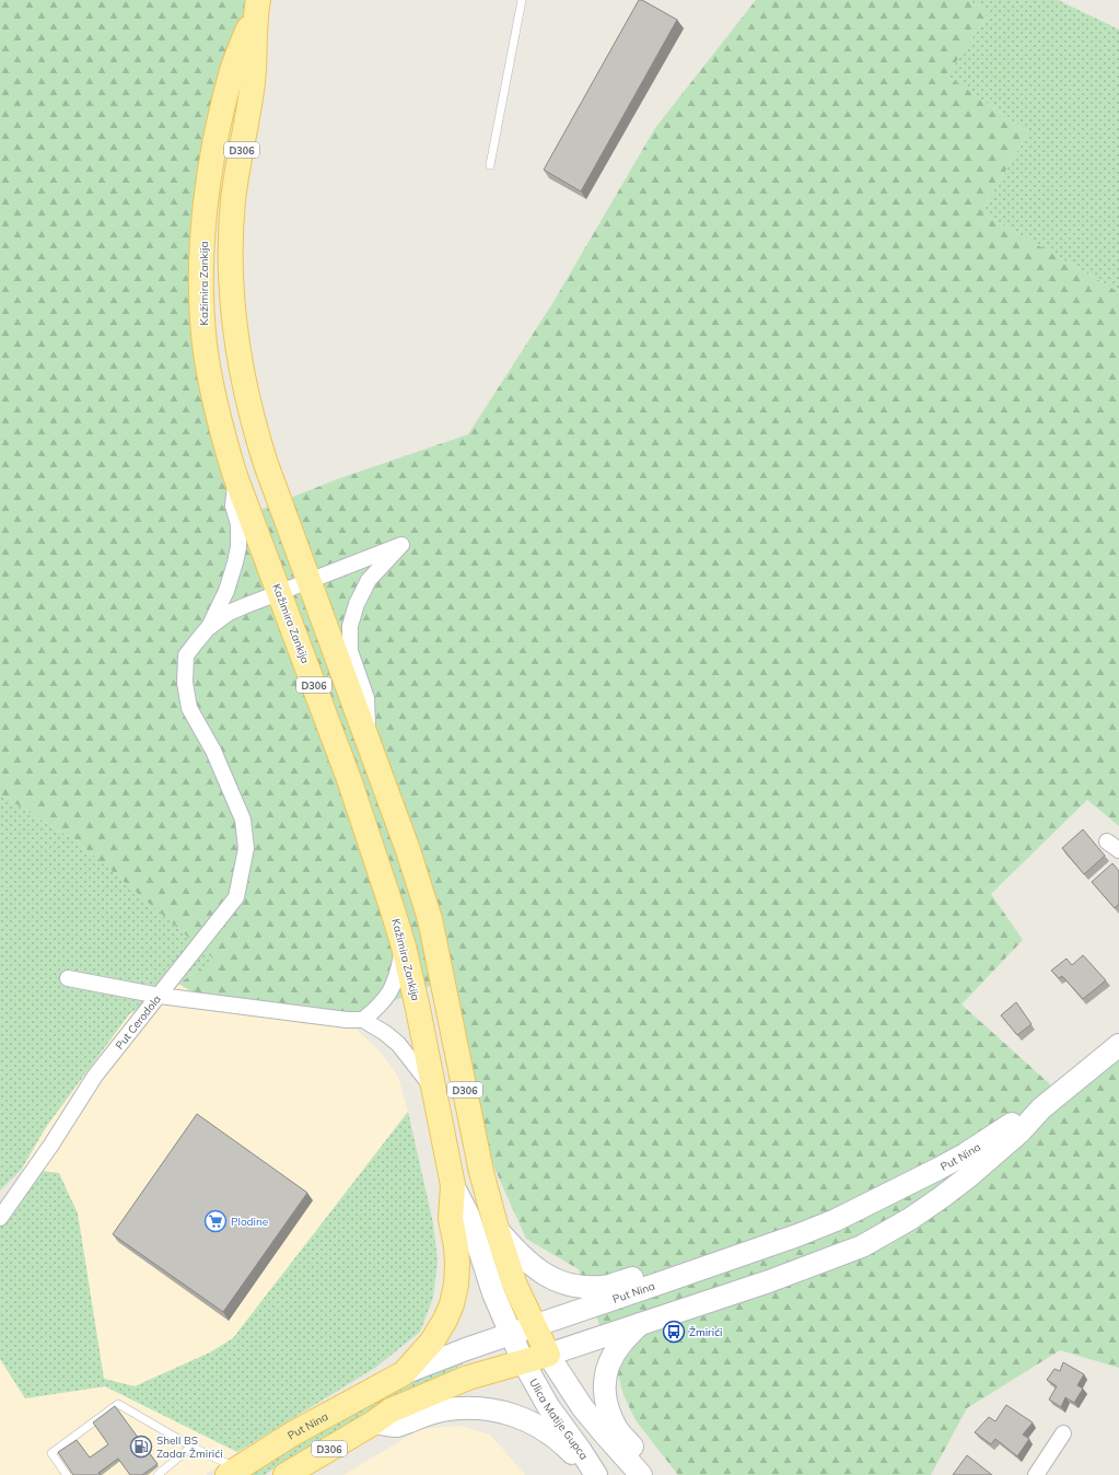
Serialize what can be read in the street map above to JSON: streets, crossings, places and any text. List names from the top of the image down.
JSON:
{
  "streets": {
    "main road": [
      "D306",
      "Kažimira Zankija",
      "Put Nina",
      "Ulica Matije Gupca"
    ],
    "street": ["Put Cerodola"]
  },
  "crossings": [
    ["D306", "Kažimira Zankija"],
    ["D306", "Put Nina"],
    ["Kažimira Zankija", "Put Nina"],
    ["Kažimira Zankija", "Ulica Matije Gupca"],
    ["Put Nina", "Ulica Matije Gupca"]
  ],
  "places": {
    "supermarket": ["Plodine"],
    "bus stop": ["Žmirići"],
    "fuel station": ["Shell BS Zadar Žmirići"]
  }
}
